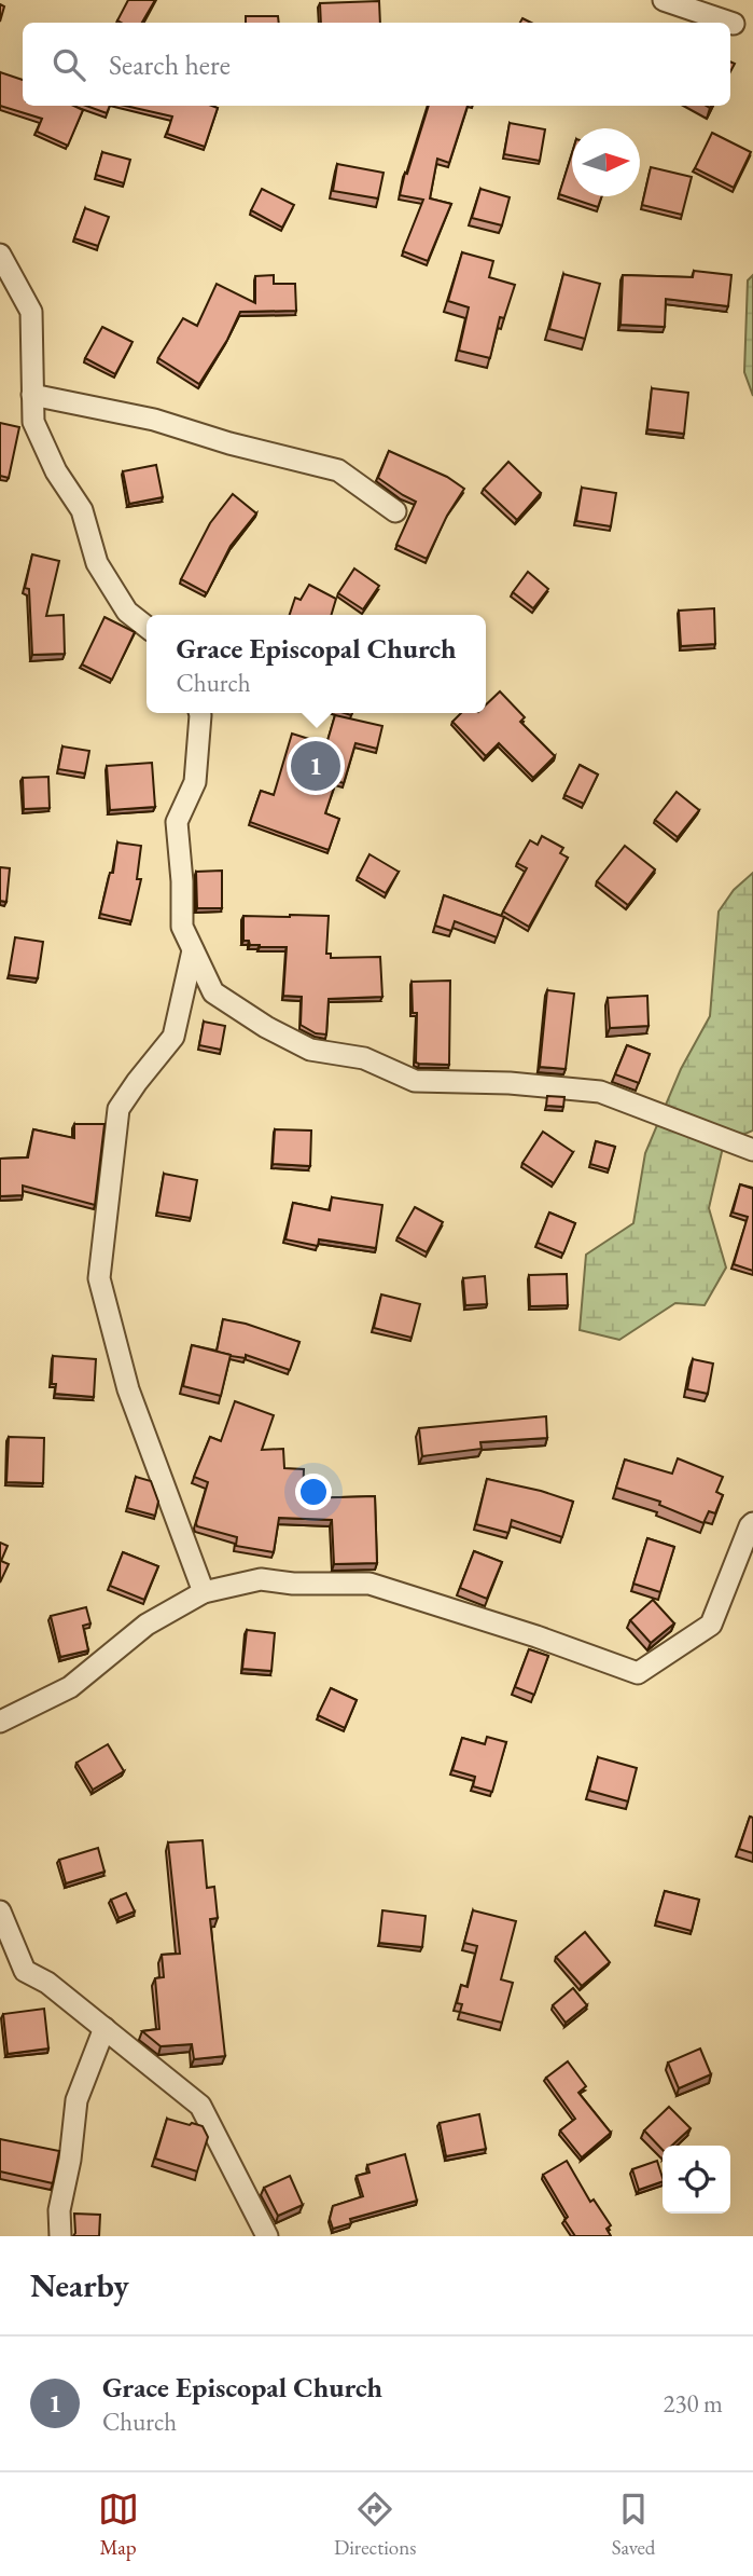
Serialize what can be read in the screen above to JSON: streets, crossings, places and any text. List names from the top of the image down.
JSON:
{
  "north": "right",
  "page": {
    "search": "Search here",
    "popup": ["Grace Episcopal Church", "Church"],
    "pins": "1",
    "heading": "Nearby",
    "list": [
      {
        "mark": "1",
        "name": "Grace Episcopal Church",
        "note": "Church",
        "value": "230 m"
      }
    ],
    "nav": ["Map", "Directions", "Saved"]
  }
}
